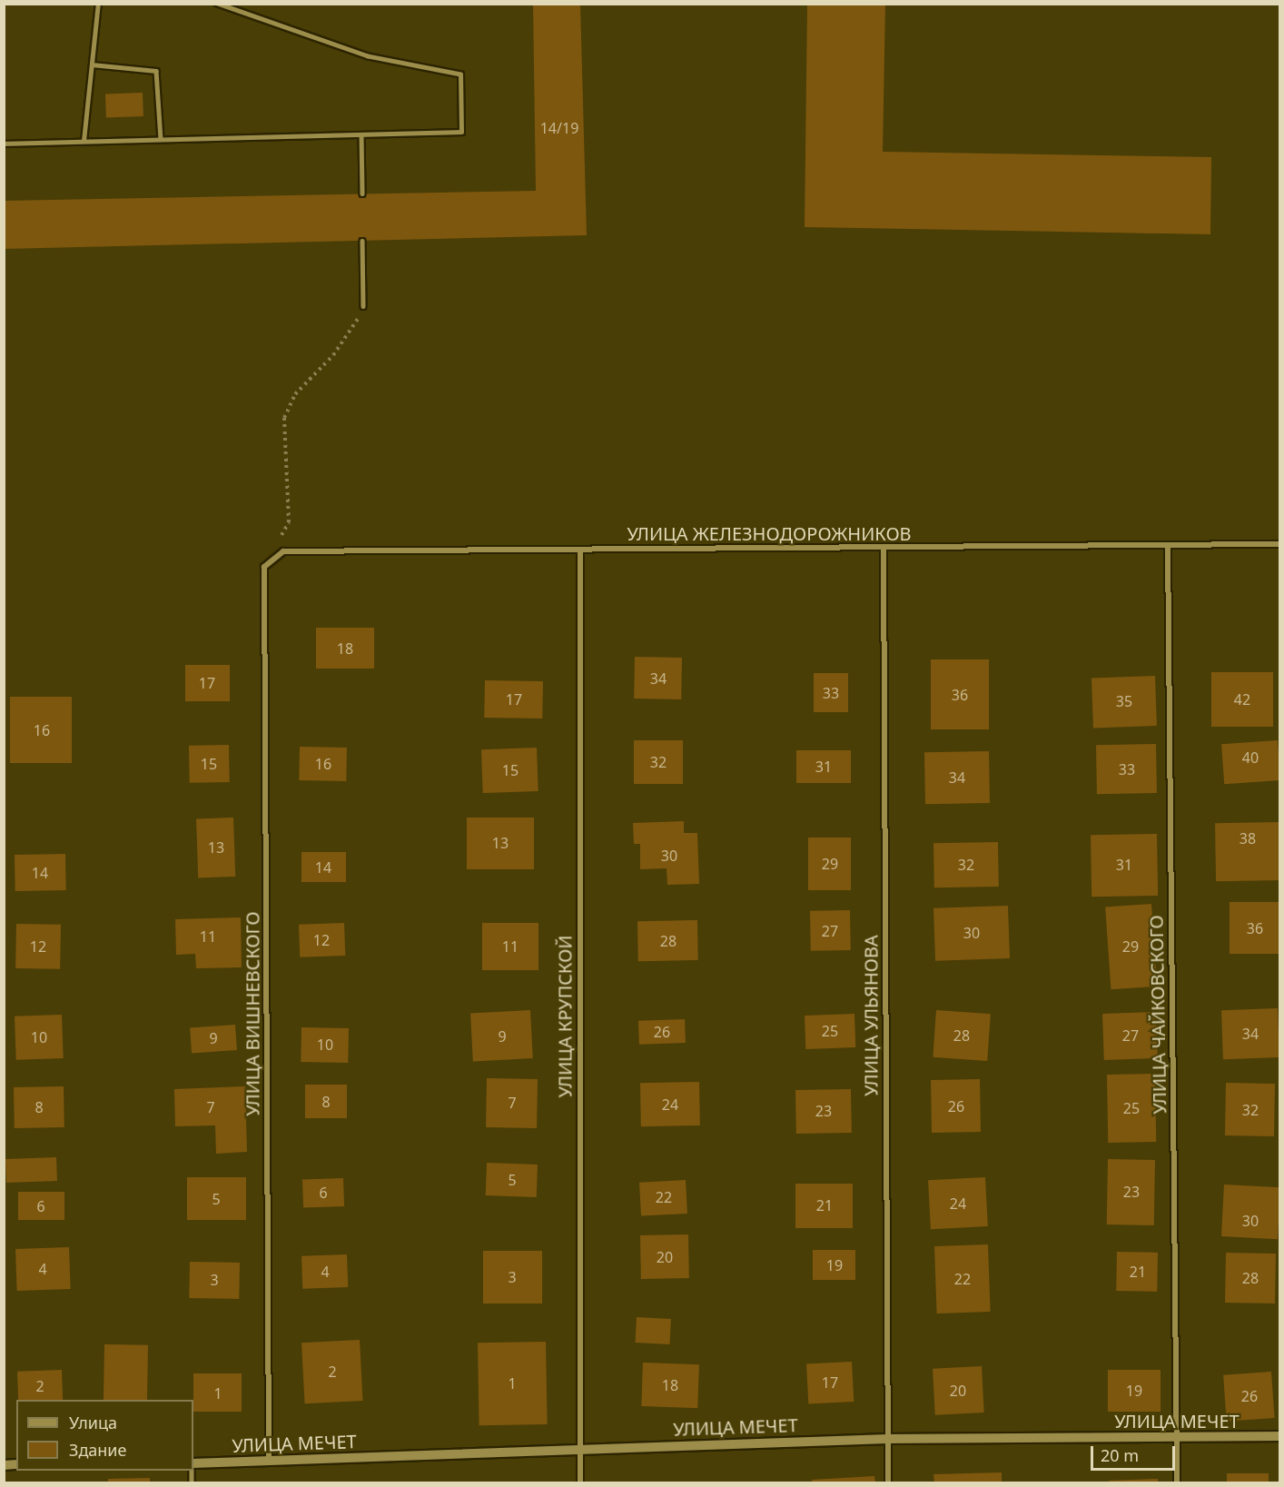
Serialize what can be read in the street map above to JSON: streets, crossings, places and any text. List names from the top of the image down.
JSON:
{
  "streets": {
    "street": [
      "УЛИЦА ЖЕЛЕЗНОДОРОЖНИКОВ",
      "УЛИЦА ВИШНЕВСКОГО",
      "УЛИЦА ЧАЙКОВСКОГО",
      "УЛИЦА УЛЬЯНОВА",
      "УЛИЦА КРУПСКОЙ",
      "УЛИЦА МЕЧЕТ"
    ]
  },
  "crossings": [
    ["УЛИЦА ЖЕЛЕЗНОДОРОЖНИКОВ", "УЛИЦА ВИШНЕВСКОГО"],
    ["УЛИЦА ЖЕЛЕЗНОДОРОЖНИКОВ", "УЛИЦА ЧАЙКОВСКОГО"],
    ["УЛИЦА ЖЕЛЕЗНОДОРОЖНИКОВ", "УЛИЦА УЛЬЯНОВА"],
    ["УЛИЦА ЖЕЛЕЗНОДОРОЖНИКОВ", "УЛИЦА КРУПСКОЙ"],
    ["УЛИЦА ВИШНЕВСКОГО", "УЛИЦА МЕЧЕТ"],
    ["УЛИЦА ЧАЙКОВСКОГО", "УЛИЦА МЕЧЕТ"],
    ["УЛИЦА УЛЬЯНОВА", "УЛИЦА МЕЧЕТ"],
    ["УЛИЦА КРУПСКОЙ", "УЛИЦА МЕЧЕТ"]
  ],
  "house_numbers": [
    "14/19",
    "18",
    "34",
    "17",
    "33",
    "36",
    "17",
    "42",
    "35",
    "16",
    "40",
    "32",
    "15",
    "16",
    "31",
    "33",
    "15",
    "34",
    "38",
    "13",
    "13",
    "30",
    "29",
    "32",
    "31",
    "14",
    "14",
    "36",
    "27",
    "30",
    "11",
    "12",
    "28",
    "12",
    "11",
    "29",
    "25",
    "26",
    "34",
    "28",
    "27",
    "9",
    "10",
    "9",
    "10",
    "8",
    "7",
    "24",
    "26",
    "8",
    "7",
    "25",
    "32",
    "23",
    "5",
    "23",
    "6",
    "22",
    "5",
    "24",
    "21",
    "6",
    "30",
    "20",
    "19",
    "4",
    "4",
    "21",
    "3",
    "28",
    "22",
    "3",
    "2",
    "17",
    "1",
    "18",
    "2",
    "20",
    "19",
    "1",
    "26"
  ],
  "legend": ["Улица", "Здание"],
  "scale_bar": "20 m"
}
